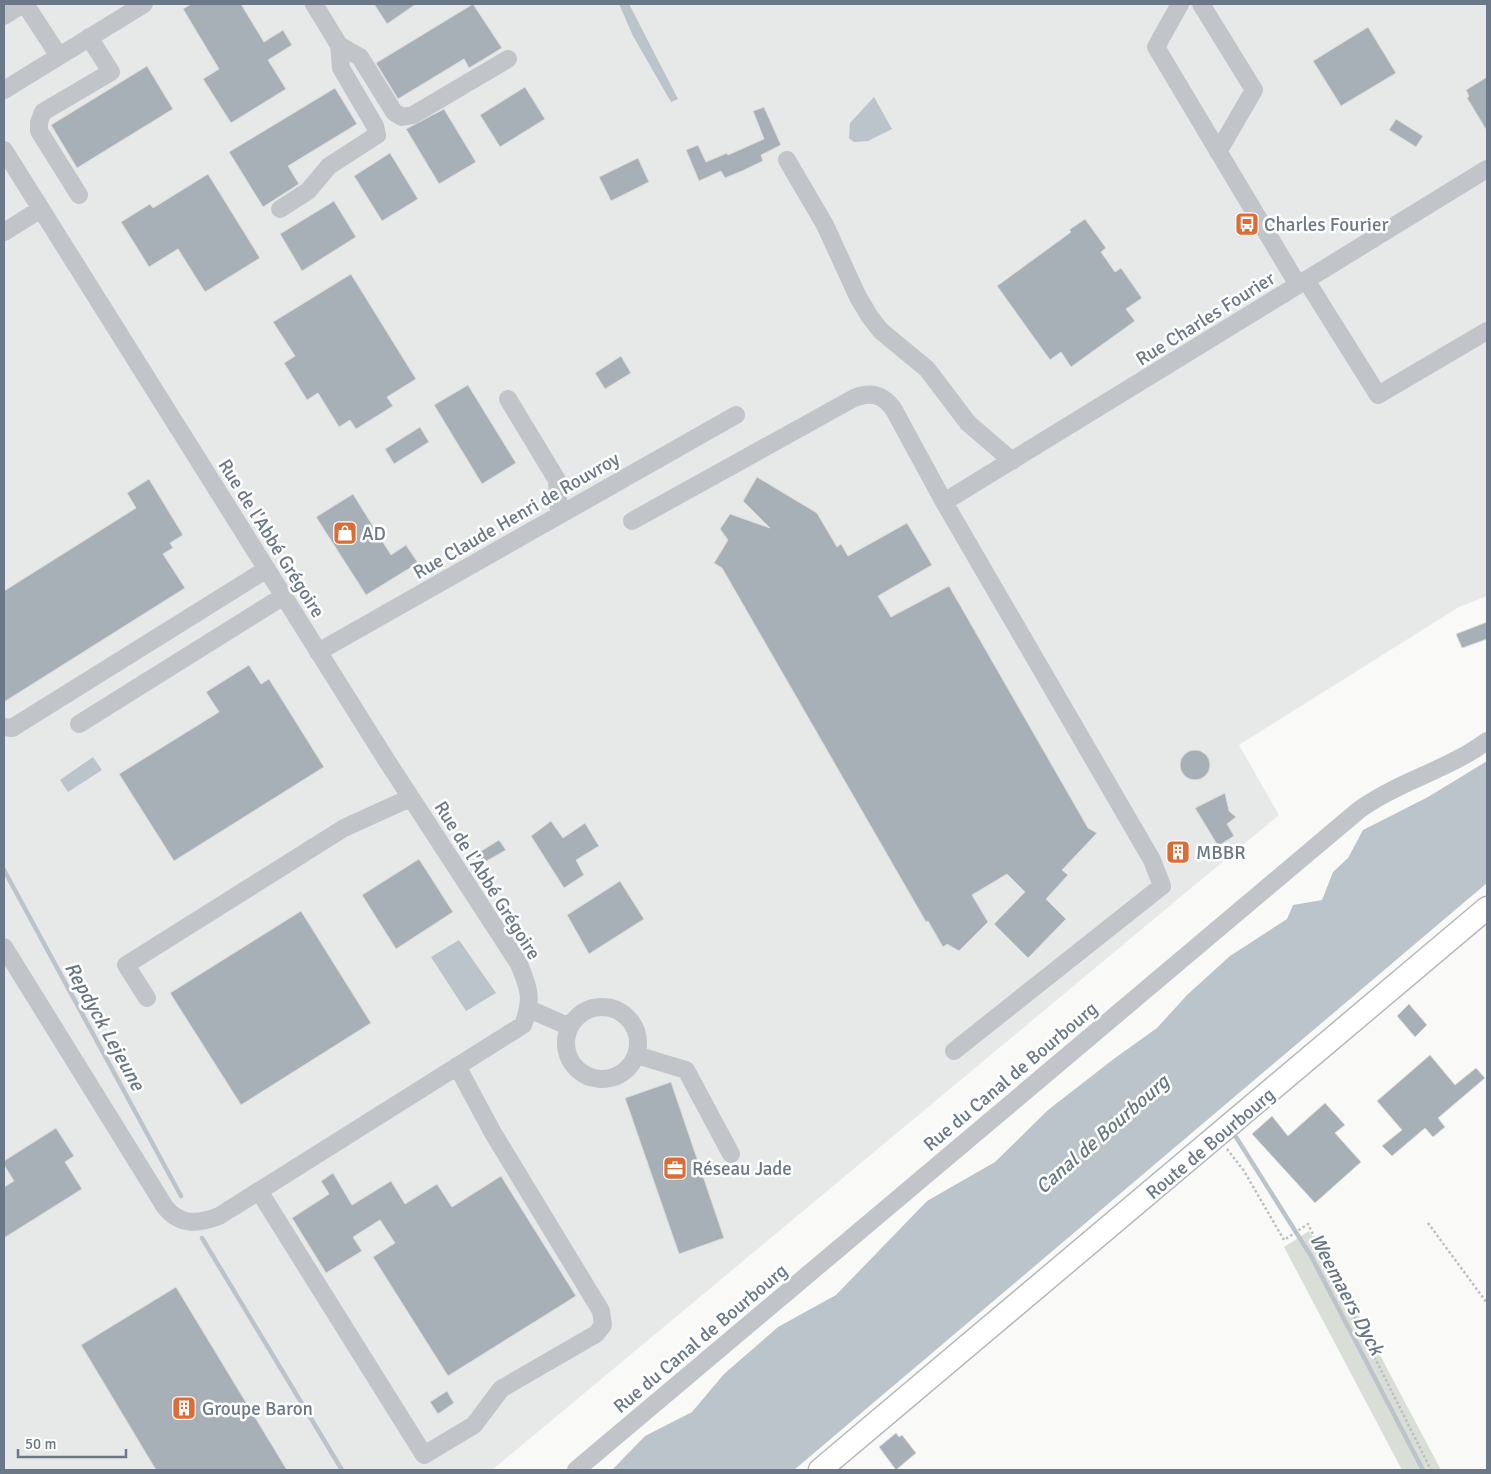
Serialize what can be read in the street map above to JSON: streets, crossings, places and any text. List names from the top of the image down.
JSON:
{
  "streets": {
    "main road": ["Route de Bourbourg"],
    "street": [
      "Rue Charles Fourier",
      "Rue Claude Henri de Rouvroy",
      "Rue de l'Abbé Grégoire",
      "Rue du Canal de Bourbourg"
    ]
  },
  "crossings": [
    ["Rue Claude Henri de Rouvroy", "Rue de l'Abbé Grégoire"]
  ],
  "water": ["Repdyck Lejeune", "Canal de Bourbourg", "Weemaers Dyck"],
  "places": {
    "bus stop": ["Charles Fourier"],
    "shop": ["AD"],
    "building": ["MBBR", "Groupe Baron"],
    "office": ["Réseau Jade"]
  },
  "scale_bar": "50 m"
}
